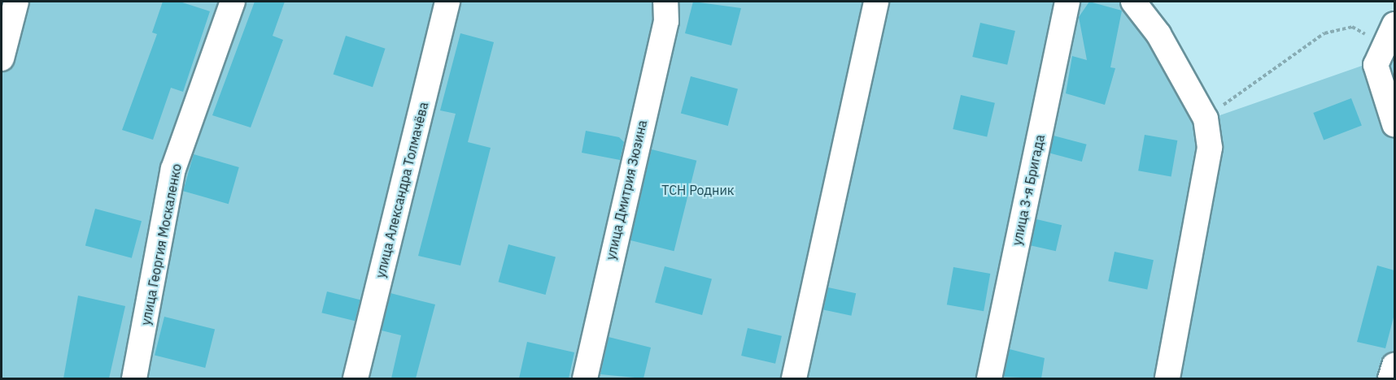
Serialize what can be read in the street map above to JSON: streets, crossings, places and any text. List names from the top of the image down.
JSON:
{
  "streets": {
    "lane": [
      "улица Александра Толмачёва",
      "улица Дмитрия Зюзина",
      "улица 3-я Бригада",
      "улица Георгия Москаленко"
    ]
  },
  "parks": ["ТСН Родник"]
}
